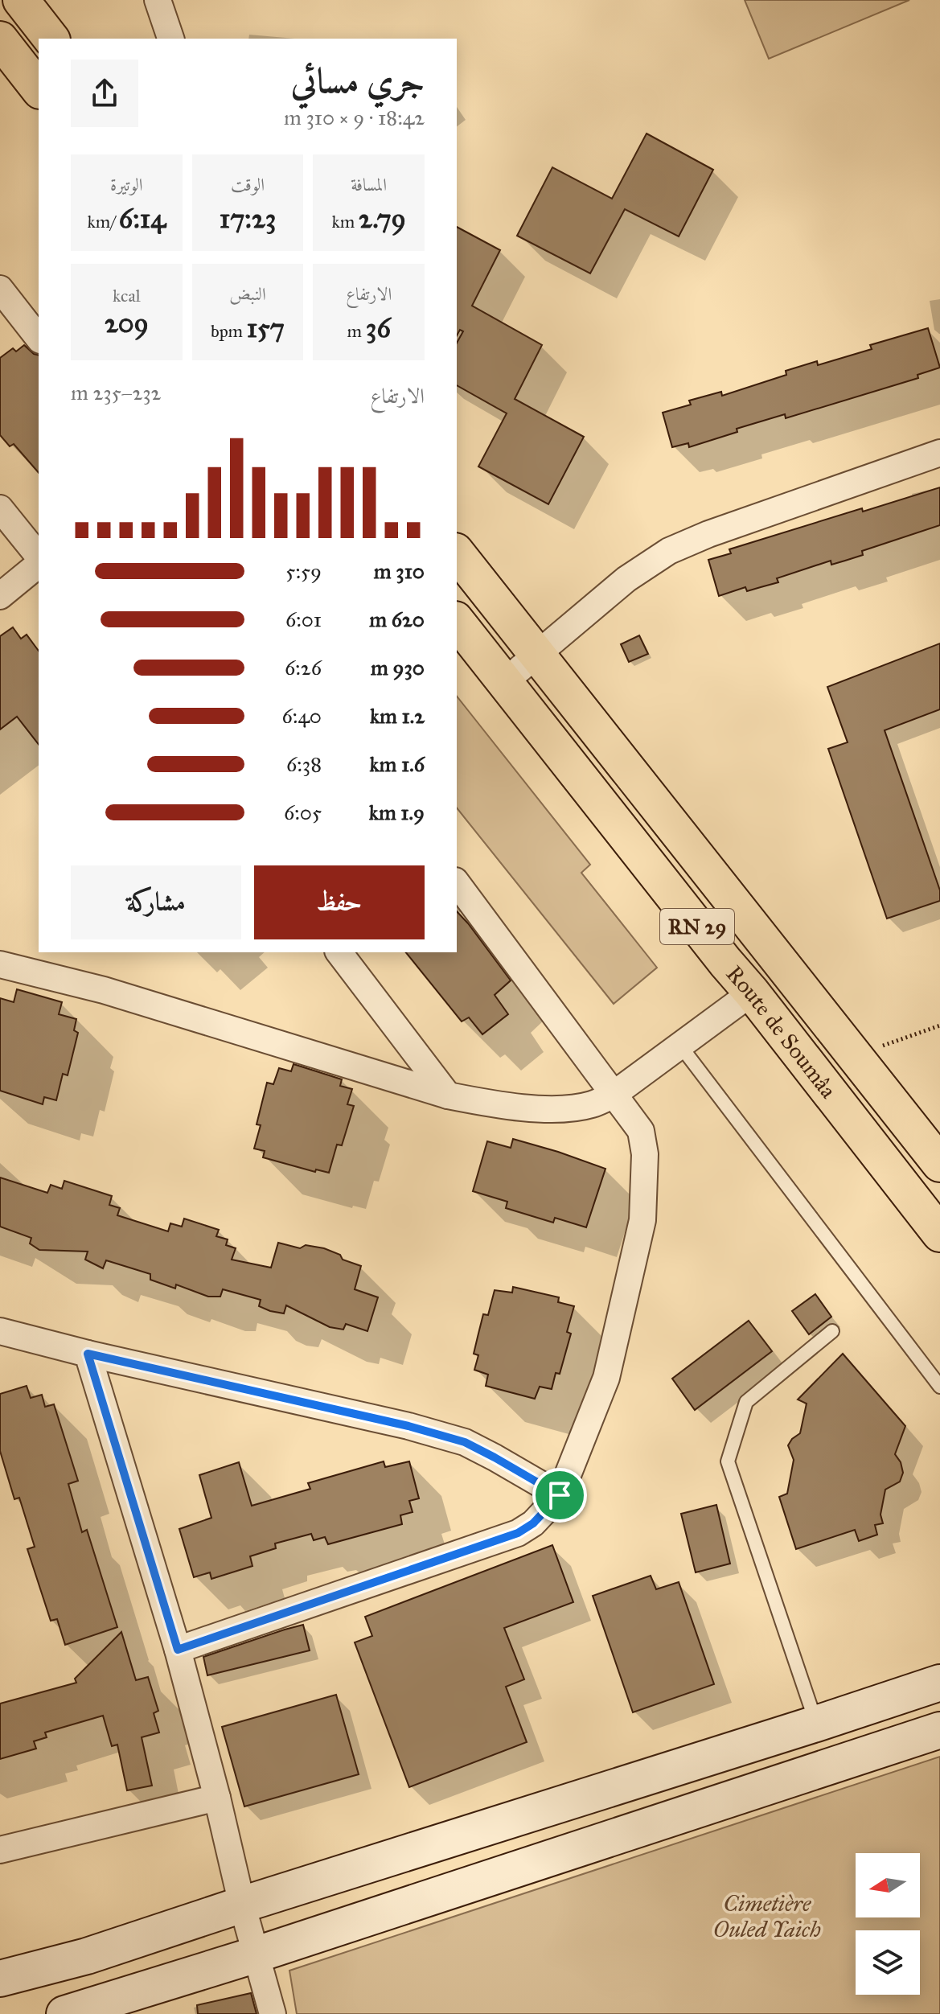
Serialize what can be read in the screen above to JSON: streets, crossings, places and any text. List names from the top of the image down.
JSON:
{
  "streets": {
    "highway": ["RN 29", "Route de Soumâa"]
  },
  "parks": ["Cimetière Ouled Yaich"],
  "north": "left",
  "page": {
    "heading": ["جري مسائي", "18:42 · 9 × 310 m"],
    "stats": [
      ["المسافة", "2.79 km"],
      ["الوقت", "17:23"],
      ["الوتيرة", "6:14 /km"],
      ["الارتفاع", "36 m"],
      ["النبض", "157 bpm"],
      ["kcal", "209"]
    ],
    "chart": ["الارتفاع", "232–235 m"],
    "list": [
      {
        "name": "310 m",
        "note": "5:59"
      },
      {
        "name": "620 m",
        "note": "6:01"
      },
      {
        "name": "930 m",
        "note": "6:26"
      },
      {
        "name": "1.2 km",
        "note": "6:40"
      },
      {
        "name": "1.6 km",
        "note": "6:38"
      },
      {
        "name": "1.9 km",
        "note": "6:05"
      }
    ],
    "buttons": ["حفظ", "مشاركة"]
  }
}
